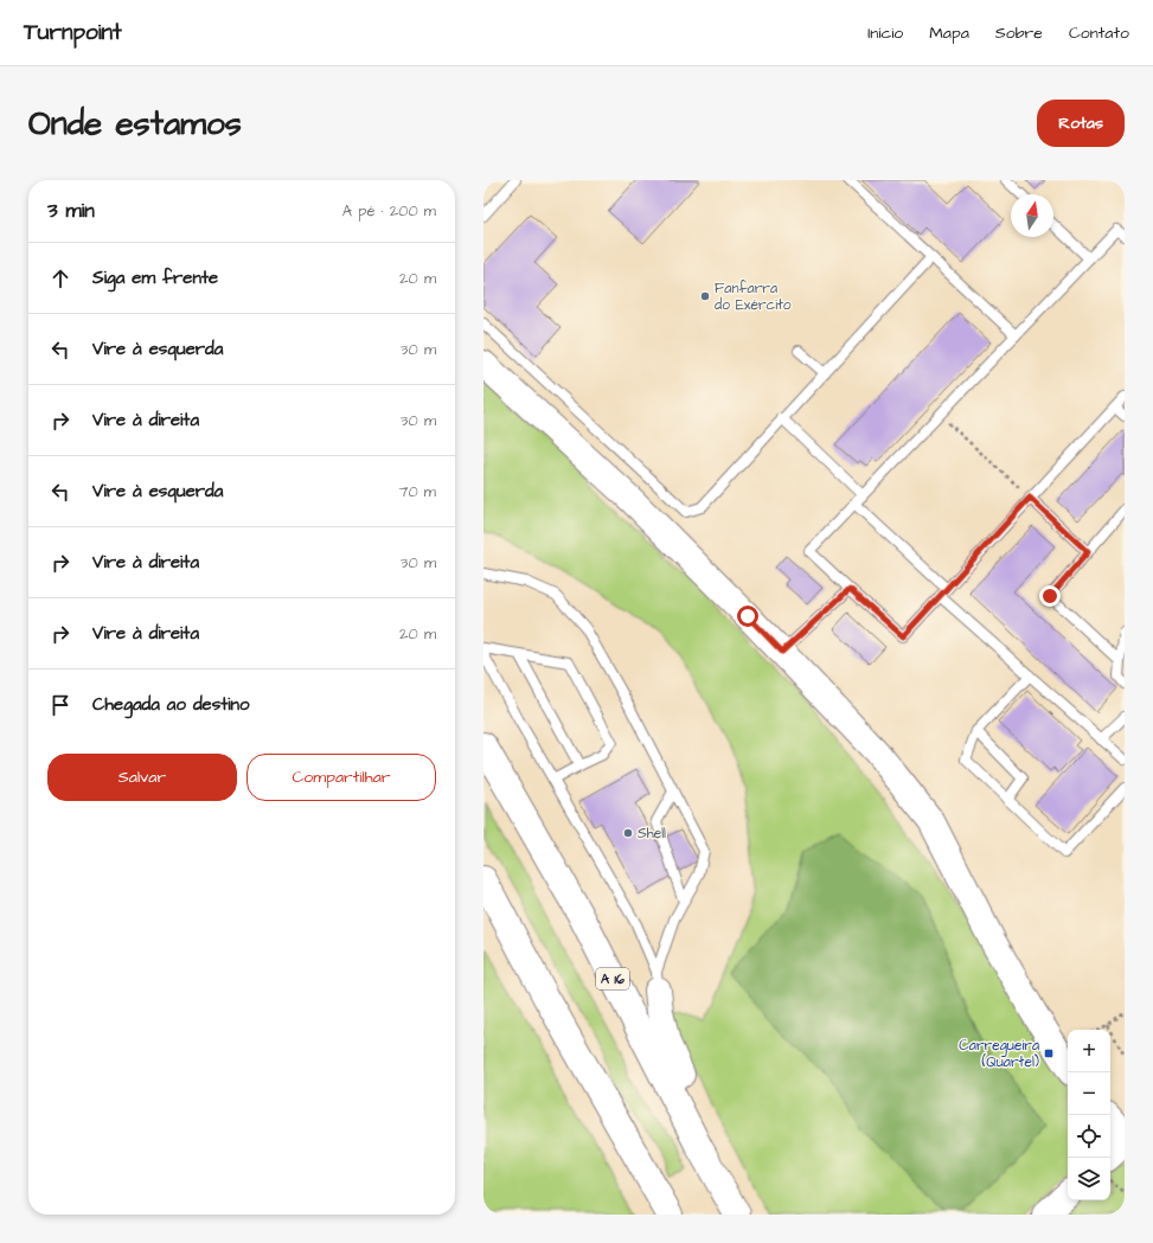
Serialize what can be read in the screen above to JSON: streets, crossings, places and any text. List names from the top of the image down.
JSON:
{
  "streets": {
    "main road": ["A 16"]
  },
  "places": {
    "other": ["Fanfarra do Exército", "Shell"],
    "transit": ["Carregueira (Quartel)"]
  },
  "north": "top",
  "page": {
    "header": "Turnpoint",
    "nav": [
      "Início",
      "Mapa",
      "Sobre",
      "Contato"
    ],
    "buttons": [
      "Rotas",
      ["Salvar", "Compartilhar"]
    ],
    "title": "Onde estamos",
    "heading": ["3 min", "A pé · 200 m"],
    "list": [
      ["Siga em frente", "20 m"],
      ["Vire à esquerda", "30 m"],
      ["Vire à direita", "30 m"],
      ["Vire à esquerda", "70 m"],
      ["Vire à direita", "30 m"],
      ["Vire à direita", "20 m"],
      "Chegada ao destino"
    ],
    "map_buttons": ["+", "−"]
  }
}
